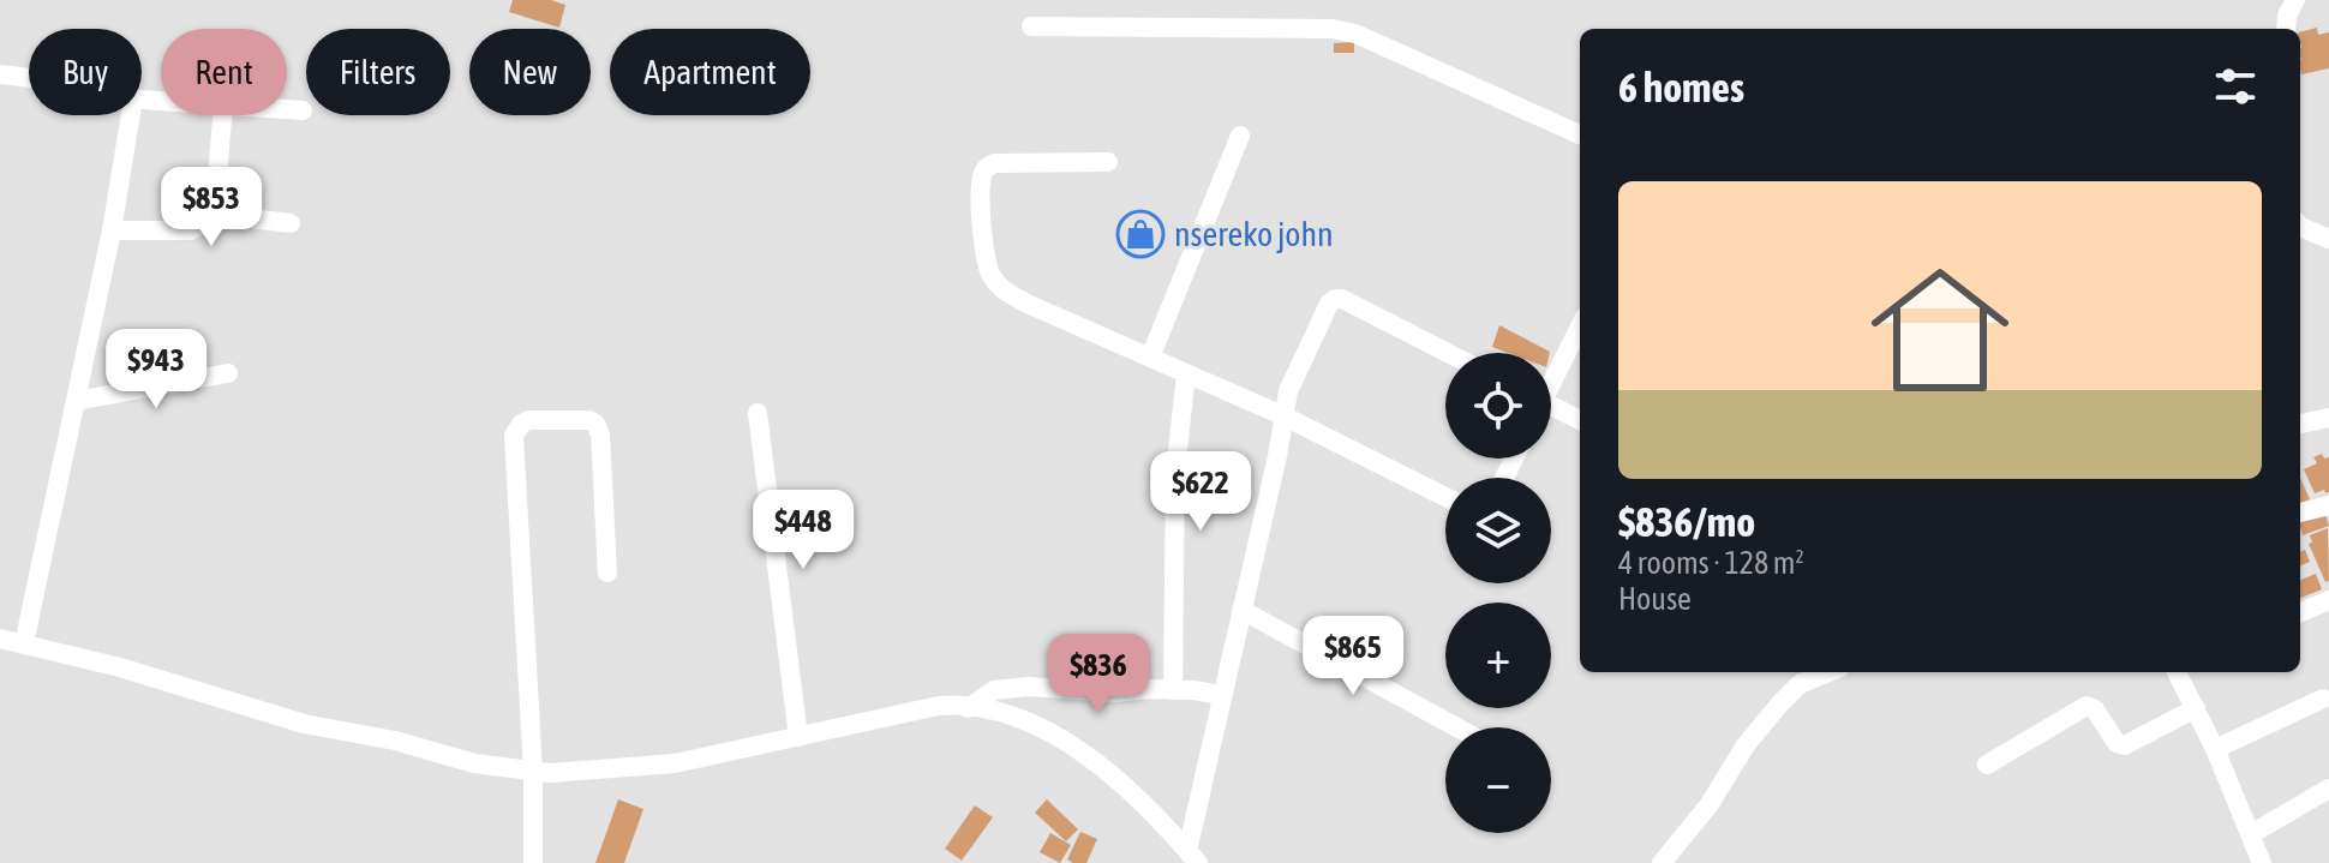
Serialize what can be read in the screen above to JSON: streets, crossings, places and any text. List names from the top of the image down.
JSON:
{
  "places": {
    "shop": ["nsereko john"]
  },
  "page": {
    "chip": [
      "Buy",
      "Rent",
      "Filters",
      "New",
      "Apartment"
    ],
    "heading": "6 homes",
    "list": [
      {
        "name": "$836/mo",
        "note": "4 rooms · 128 m² · House"
      }
    ],
    "price": [
      "$853",
      "$943",
      "$622",
      "$448",
      "$865",
      "$836"
    ],
    "map_buttons": ["+", "−"]
  }
}
